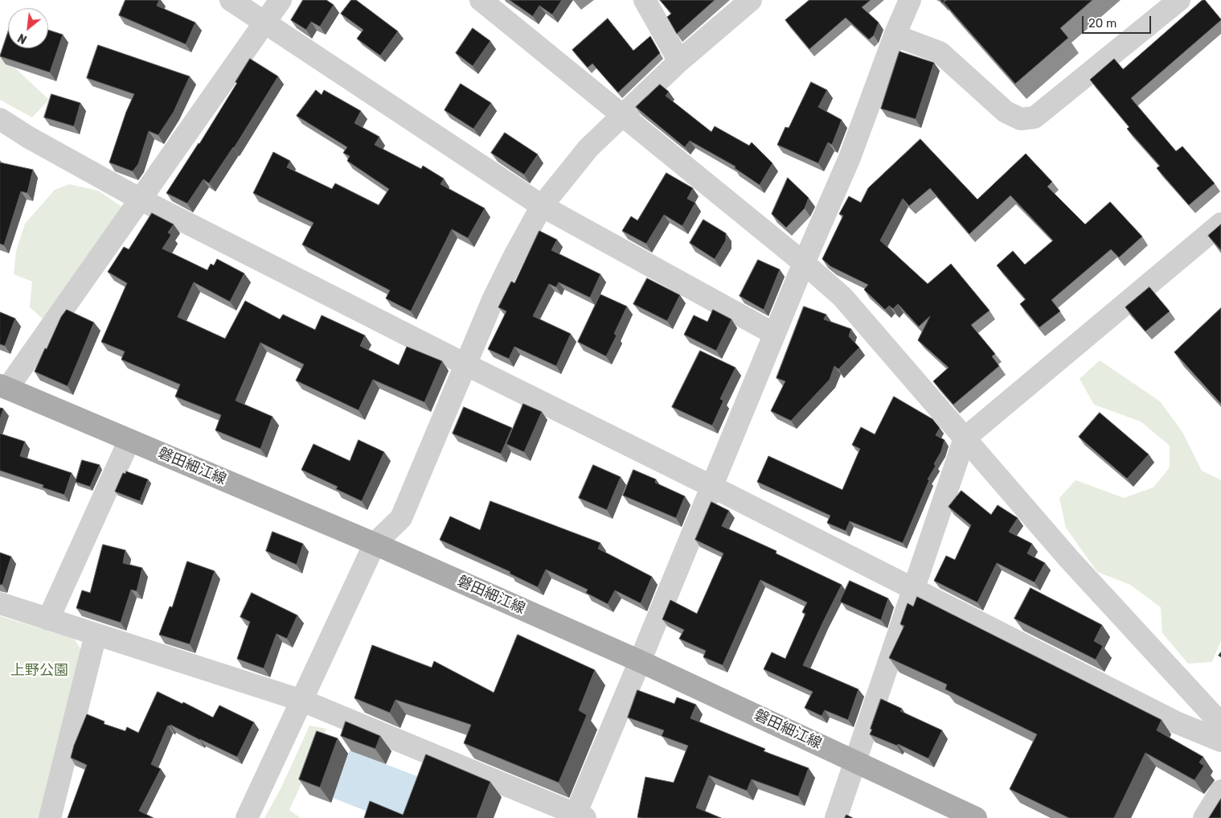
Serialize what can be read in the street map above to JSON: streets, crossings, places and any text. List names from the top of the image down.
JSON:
{
  "streets": {
    "main road": ["磐田細江線"]
  },
  "parks": ["上野公園"],
  "scale_bar": "20 m",
  "north": "bottom left"
}
